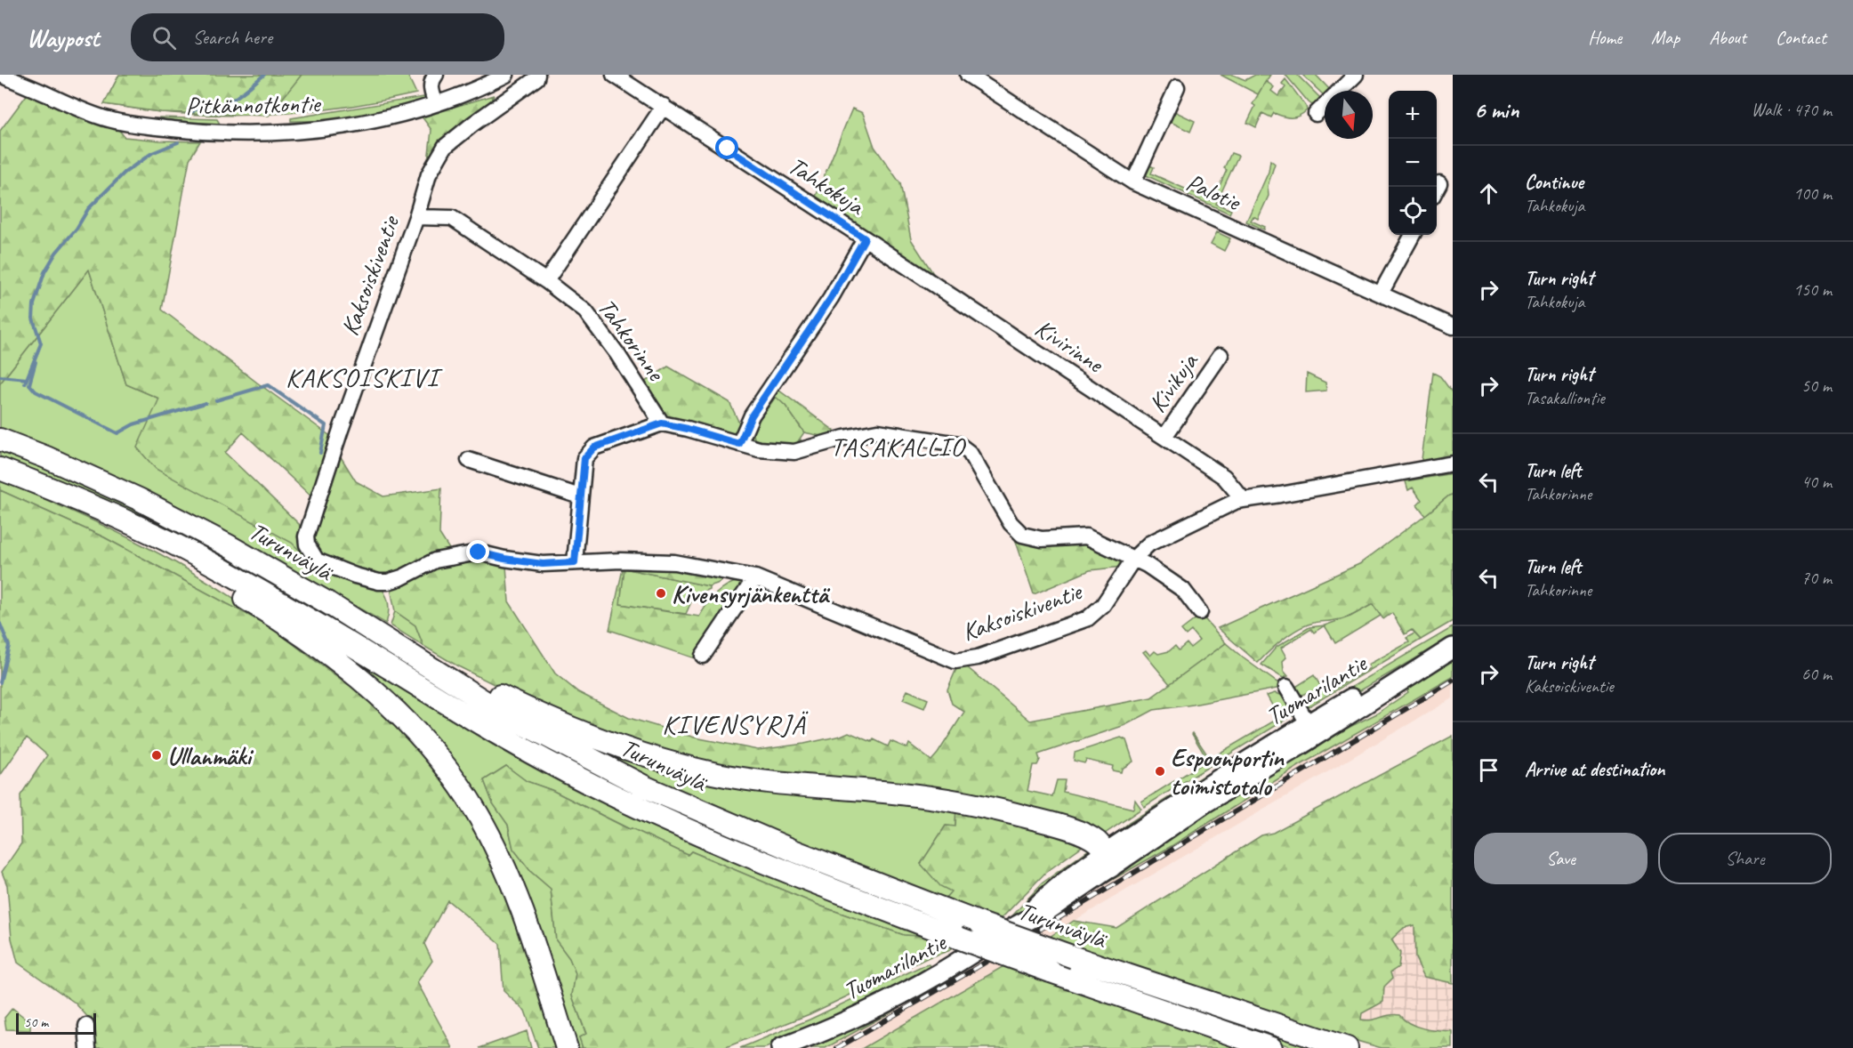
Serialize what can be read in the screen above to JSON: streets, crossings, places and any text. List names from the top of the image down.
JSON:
{
  "streets": {
    "highway": ["Turunväylä"],
    "main road": ["Tuomarilantie"],
    "street": [
      "Pitkännotkontie",
      "Tahkokuja",
      "Palotie",
      "Kaksoiskiventie",
      "Tahkorinne",
      "Kivirinne",
      "Kivikuja"
    ]
  },
  "crossings": [
    ["Tahkokuja", "Kivirinne"],
    ["Kaksoiskiventie", "Tahkorinne"],
    ["Kaksoiskiventie", "Kivirinne"],
    ["Kivirinne", "Kivikuja"]
  ],
  "districts": ["KAKSOISKIVI", "TASAKALLIO", "KIVENSYRJÄ"],
  "places": ["Kivensyrjänkenttä", "Ullanmäki", "Espoonportin toimistotalo"],
  "scale_bar": "50 m",
  "north": "bottom",
  "page": {
    "header": "Waypost",
    "search": "Search here",
    "nav": [
      "Home",
      "Map",
      "About",
      "Contact"
    ],
    "heading": ["6 min", "Walk · 470 m"],
    "map_buttons": ["+", "−"],
    "list": [
      ["Continue", "Tahkokuja", "100 m"],
      ["Turn right", "Tahkokuja", "150 m"],
      ["Turn right", "Tasakalliontie", "50 m"],
      ["Turn left", "Tahkorinne", "40 m"],
      ["Turn left", "Tahkorinne", "70 m"],
      ["Turn right", "Kaksoiskiventie", "60 m"],
      "Arrive at destination"
    ],
    "buttons": ["Save", "Share"],
    "scale": "50 m"
  }
}
